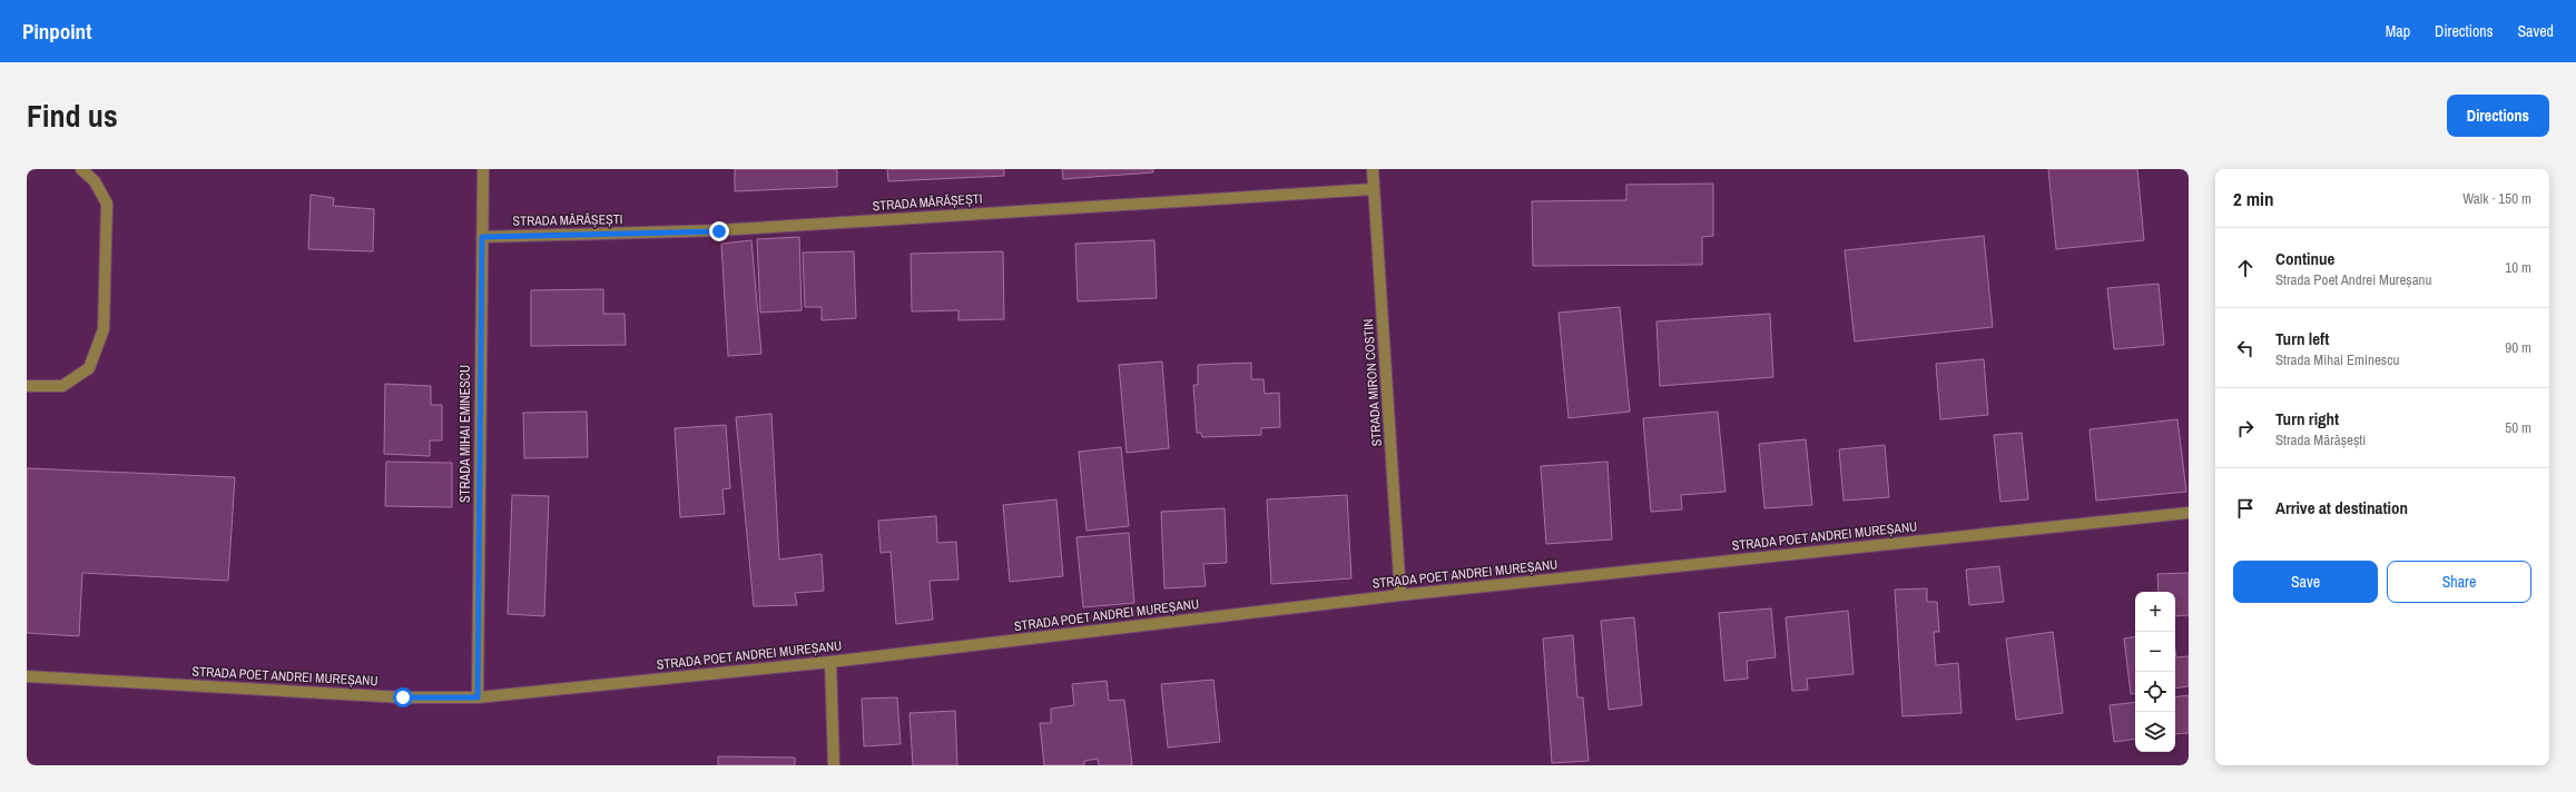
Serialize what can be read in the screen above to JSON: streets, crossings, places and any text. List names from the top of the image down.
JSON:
{
  "streets": {
    "street": [
      "STRADA MĂRĂȘEȘTI",
      "STRADA MIRON COSTIN",
      "STRADA MIHAI EMINESCU",
      "STRADA POET ANDREI MUREȘANU"
    ]
  },
  "crossings": [
    ["STRADA MĂRĂȘEȘTI", "STRADA MIRON COSTIN"],
    ["STRADA MĂRĂȘEȘTI", "STRADA MIHAI EMINESCU"],
    ["STRADA MIRON COSTIN", "STRADA POET ANDREI MUREȘANU"],
    ["STRADA MIHAI EMINESCU", "STRADA POET ANDREI MUREȘANU"]
  ],
  "page": {
    "header": "Pinpoint",
    "nav": ["Map", "Directions", "Saved"],
    "title": "Find us",
    "buttons": [
      "Directions",
      ["Save", "Share"]
    ],
    "heading": ["2 min", "Walk · 150 m"],
    "list": [
      ["Continue", "Strada Poet Andrei Mureșanu", "10 m"],
      ["Turn left", "Strada Mihai Eminescu", "90 m"],
      ["Turn right", "Strada Mărășești", "50 m"],
      "Arrive at destination"
    ],
    "map_buttons": ["+", "−"]
  }
}
